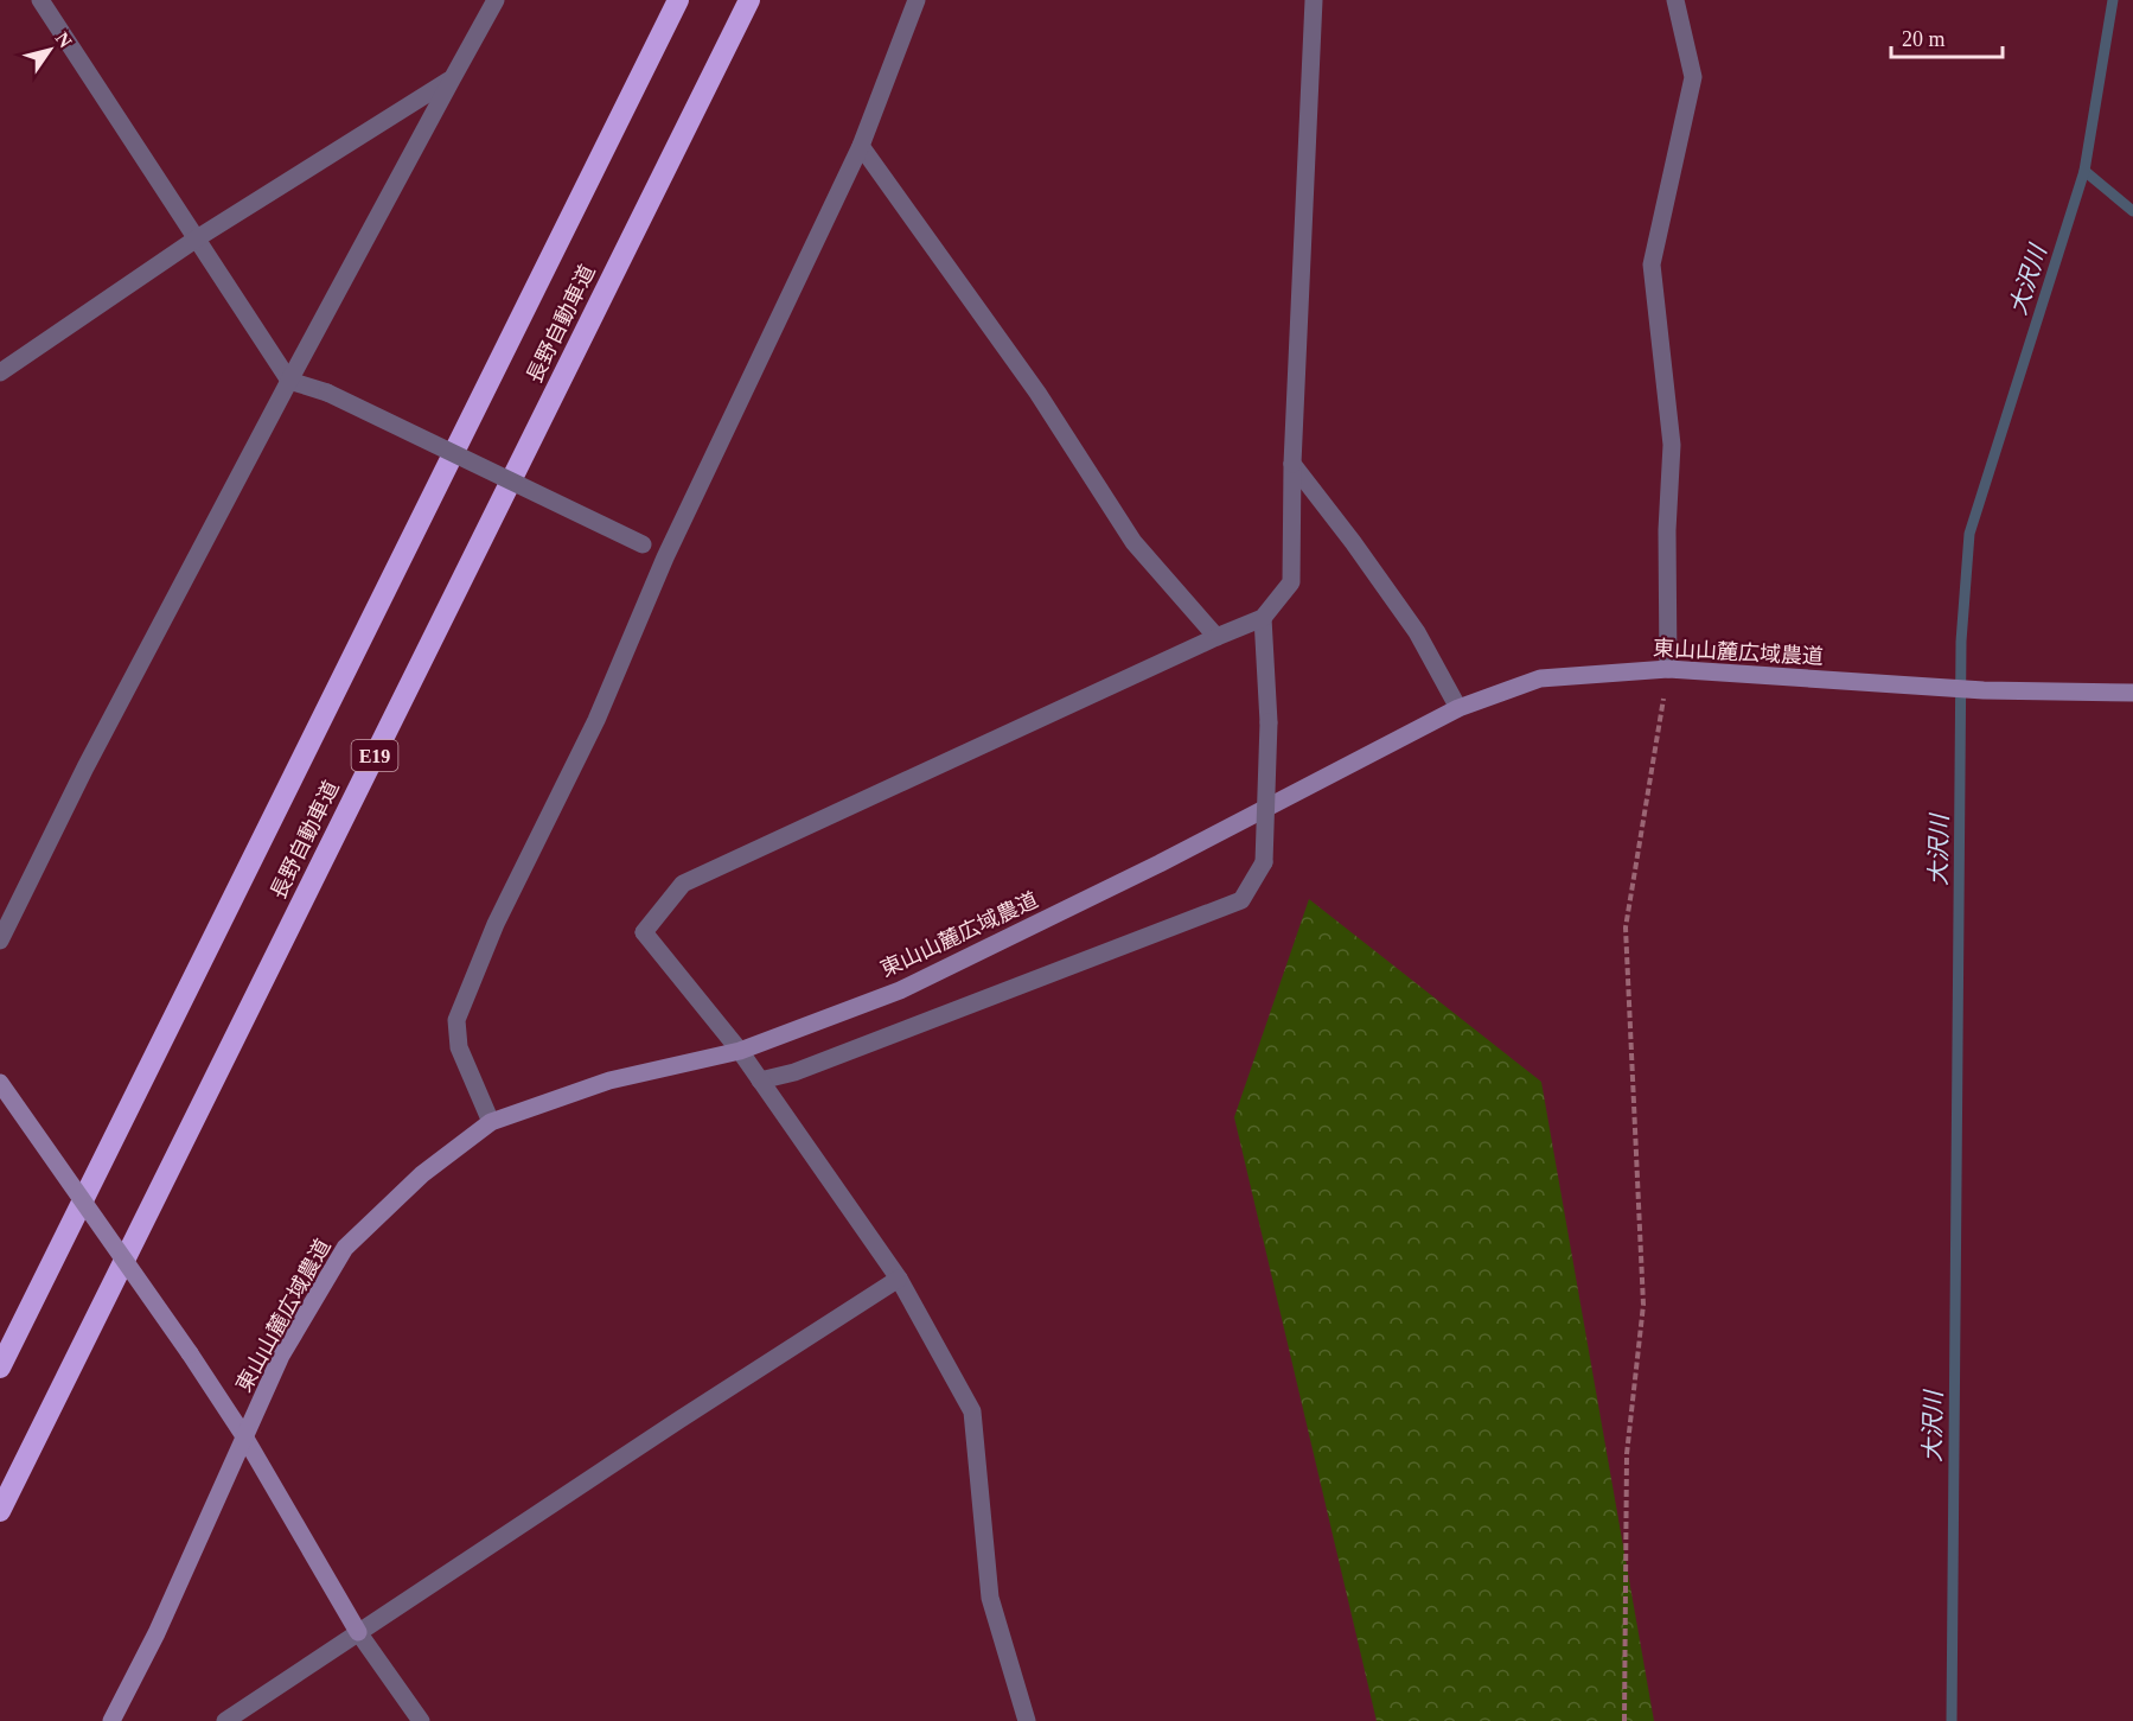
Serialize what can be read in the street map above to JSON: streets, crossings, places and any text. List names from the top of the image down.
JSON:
{
  "streets": {
    "highway": ["長野自動車道", "E19"],
    "street": ["東山山麓広域農道"]
  },
  "water": ["大沢川"],
  "scale_bar": "20 m",
  "north": "top right"
}
